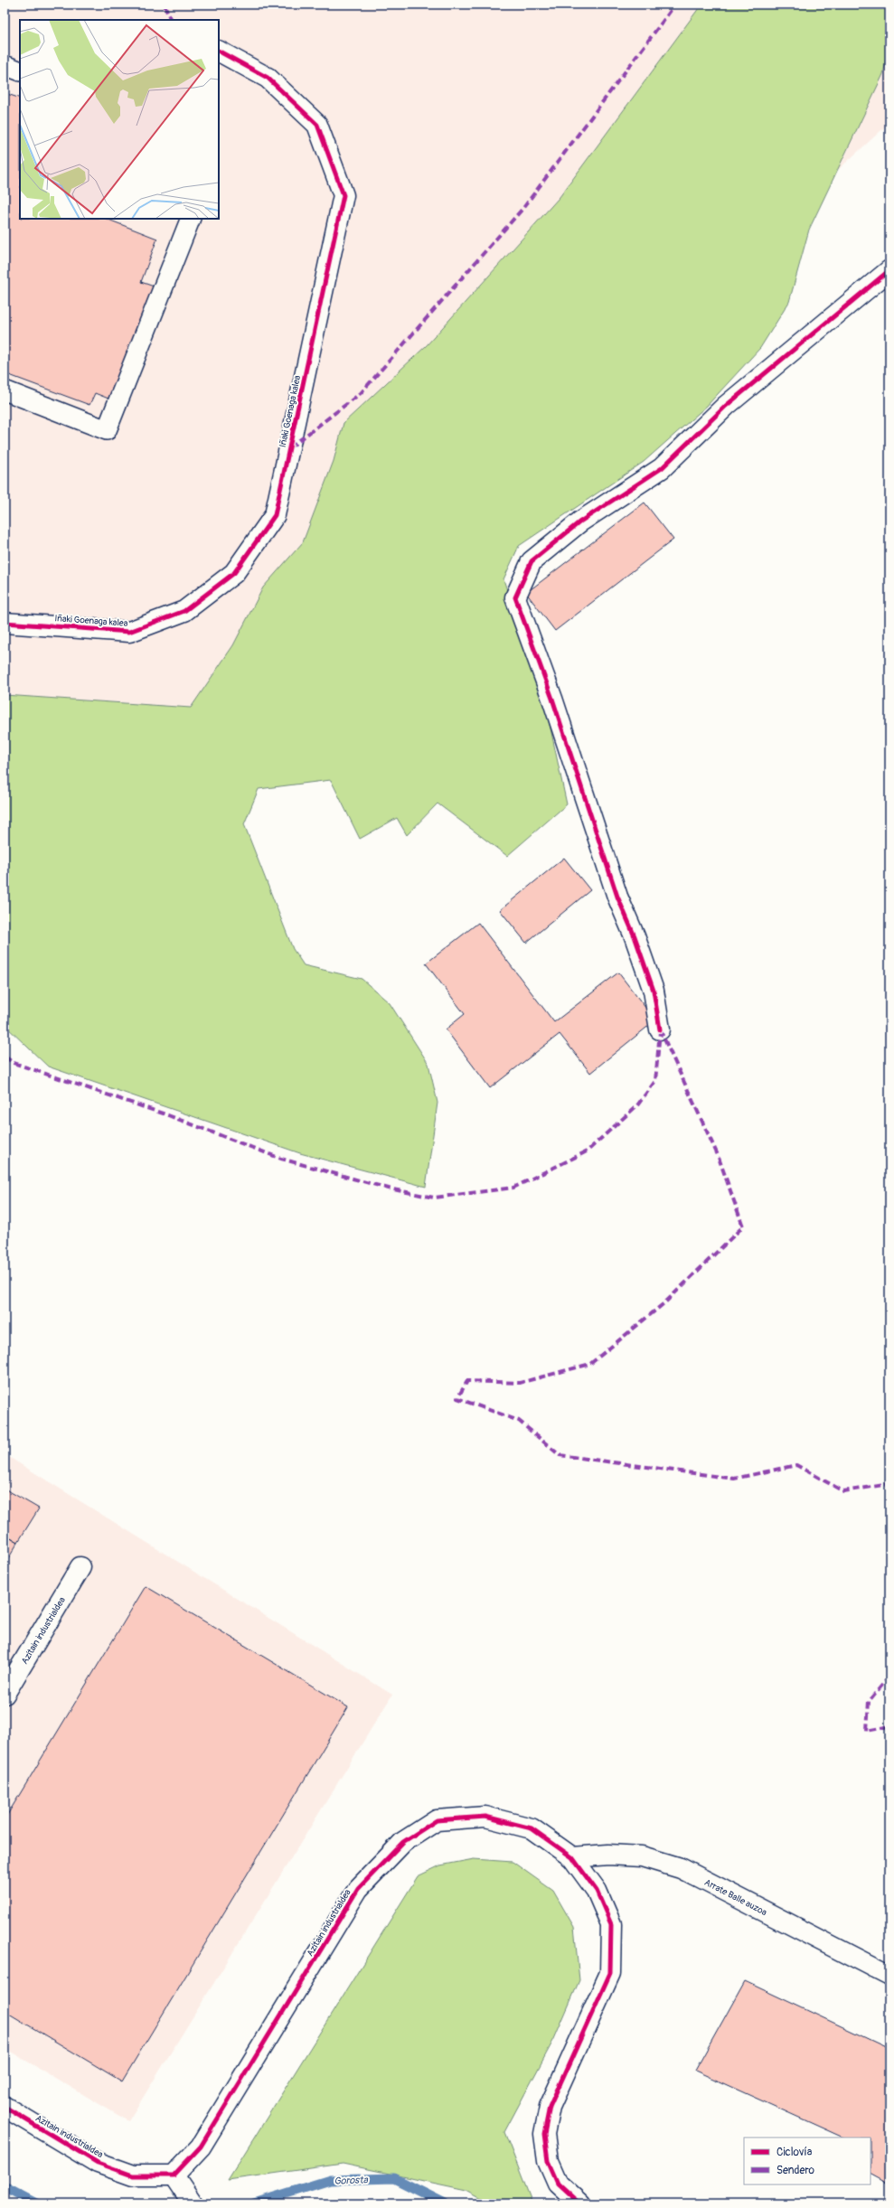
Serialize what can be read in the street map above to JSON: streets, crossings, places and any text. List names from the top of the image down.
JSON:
{
  "streets": {
    "street": ["Iñaki Goenaga kalea", "Azitain industrialdea", "Arrate Balle auzoa"]
  },
  "crossings": [
    ["Azitain industrialdea", "Arrate Balle auzoa"]
  ],
  "water": ["Gorosta"],
  "legend": ["Ciclovía", "Sendero"]
}
